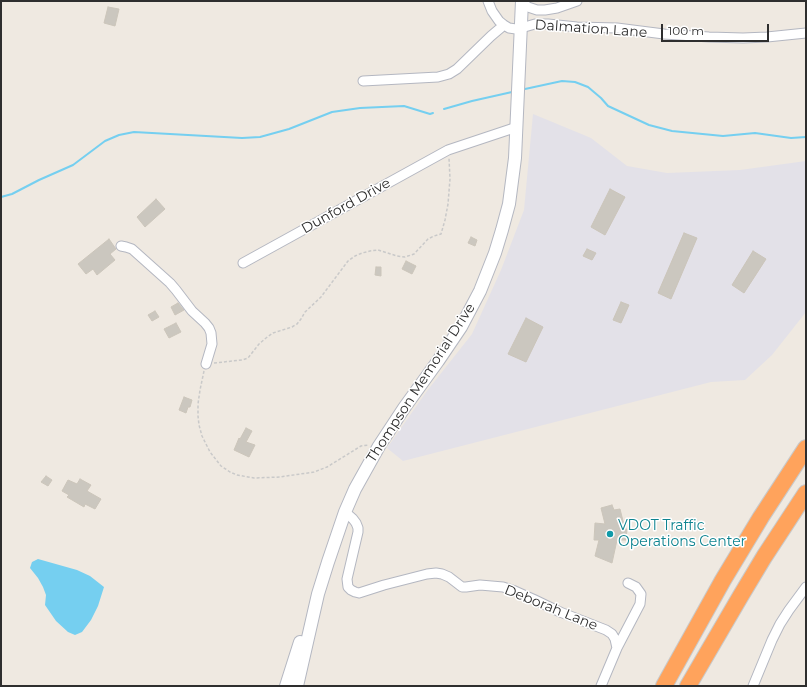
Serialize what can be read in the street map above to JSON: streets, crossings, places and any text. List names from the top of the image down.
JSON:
{
  "streets": {
    "main road": ["Thompson Memorial Drive"],
    "street": ["Dalmation Lane", "Dunford Drive", "Deborah Lane"]
  },
  "crossings": [
    ["Dalmation Lane", "Thompson Memorial Drive"],
    ["Dunford Drive", "Thompson Memorial Drive"],
    ["Thompson Memorial Drive", "Deborah Lane"]
  ],
  "places": ["VDOT Traffic Operations Center"],
  "scale_bar": "100 m"
}
